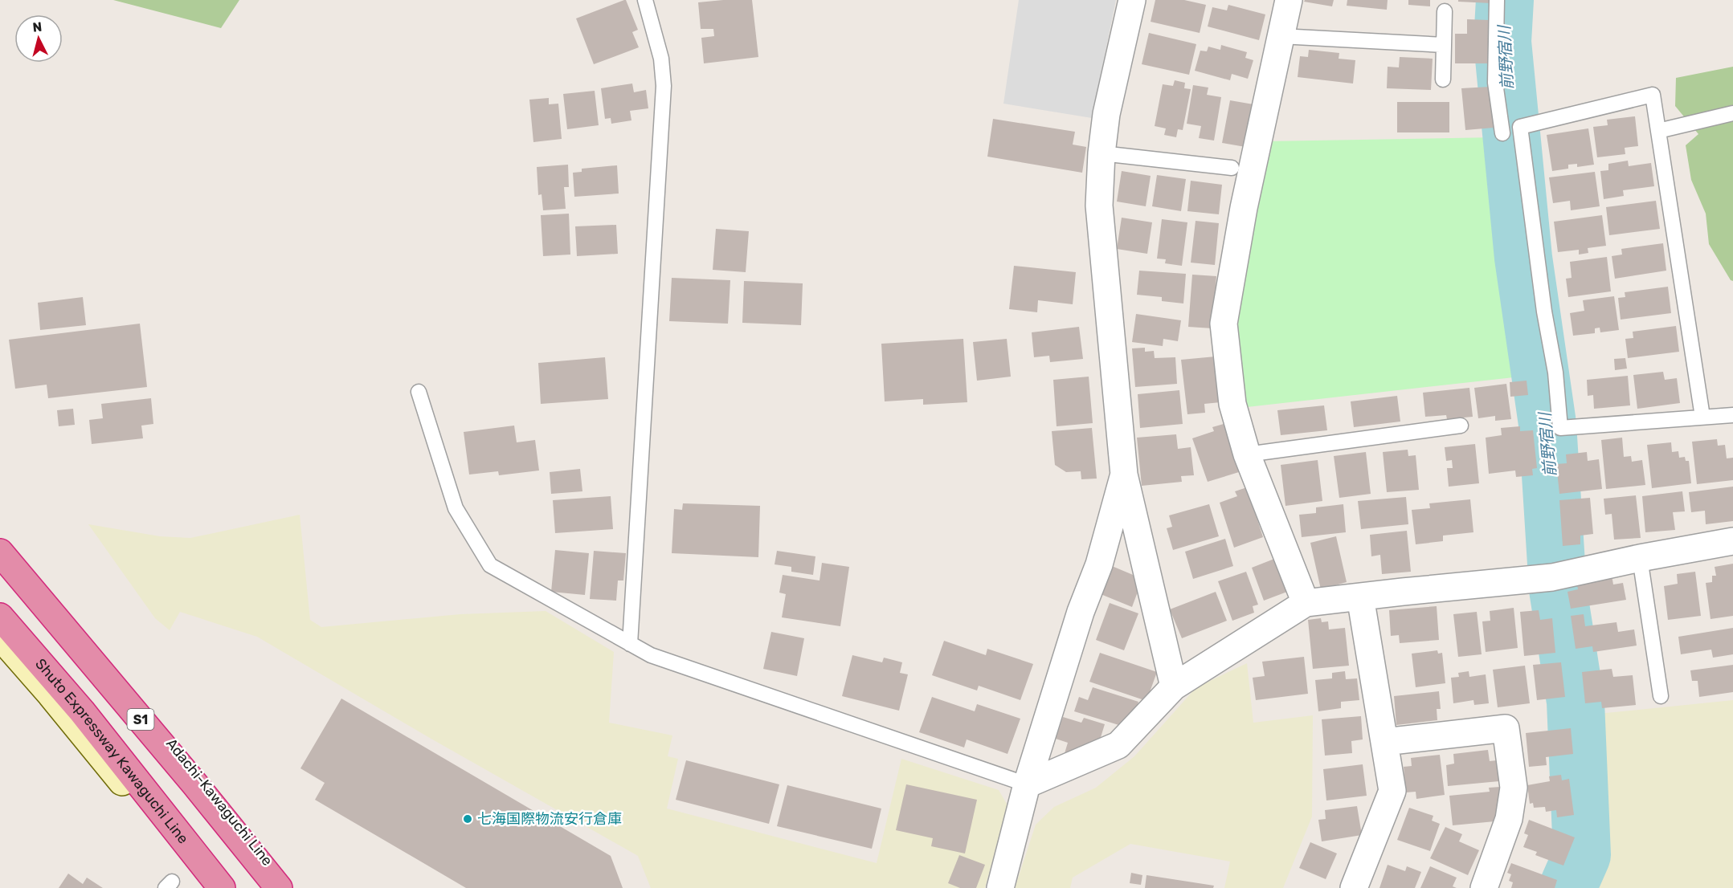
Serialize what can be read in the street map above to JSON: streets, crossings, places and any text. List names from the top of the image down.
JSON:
{
  "streets": {
    "highway": ["S1", "Shuto Expressway Kawaguchi Line"],
    "main road": ["Adachi-Kawaguchi Line"]
  },
  "water": ["前野宿川"],
  "places": ["七海国際物流安行倉庫"],
  "north": "top"
}
